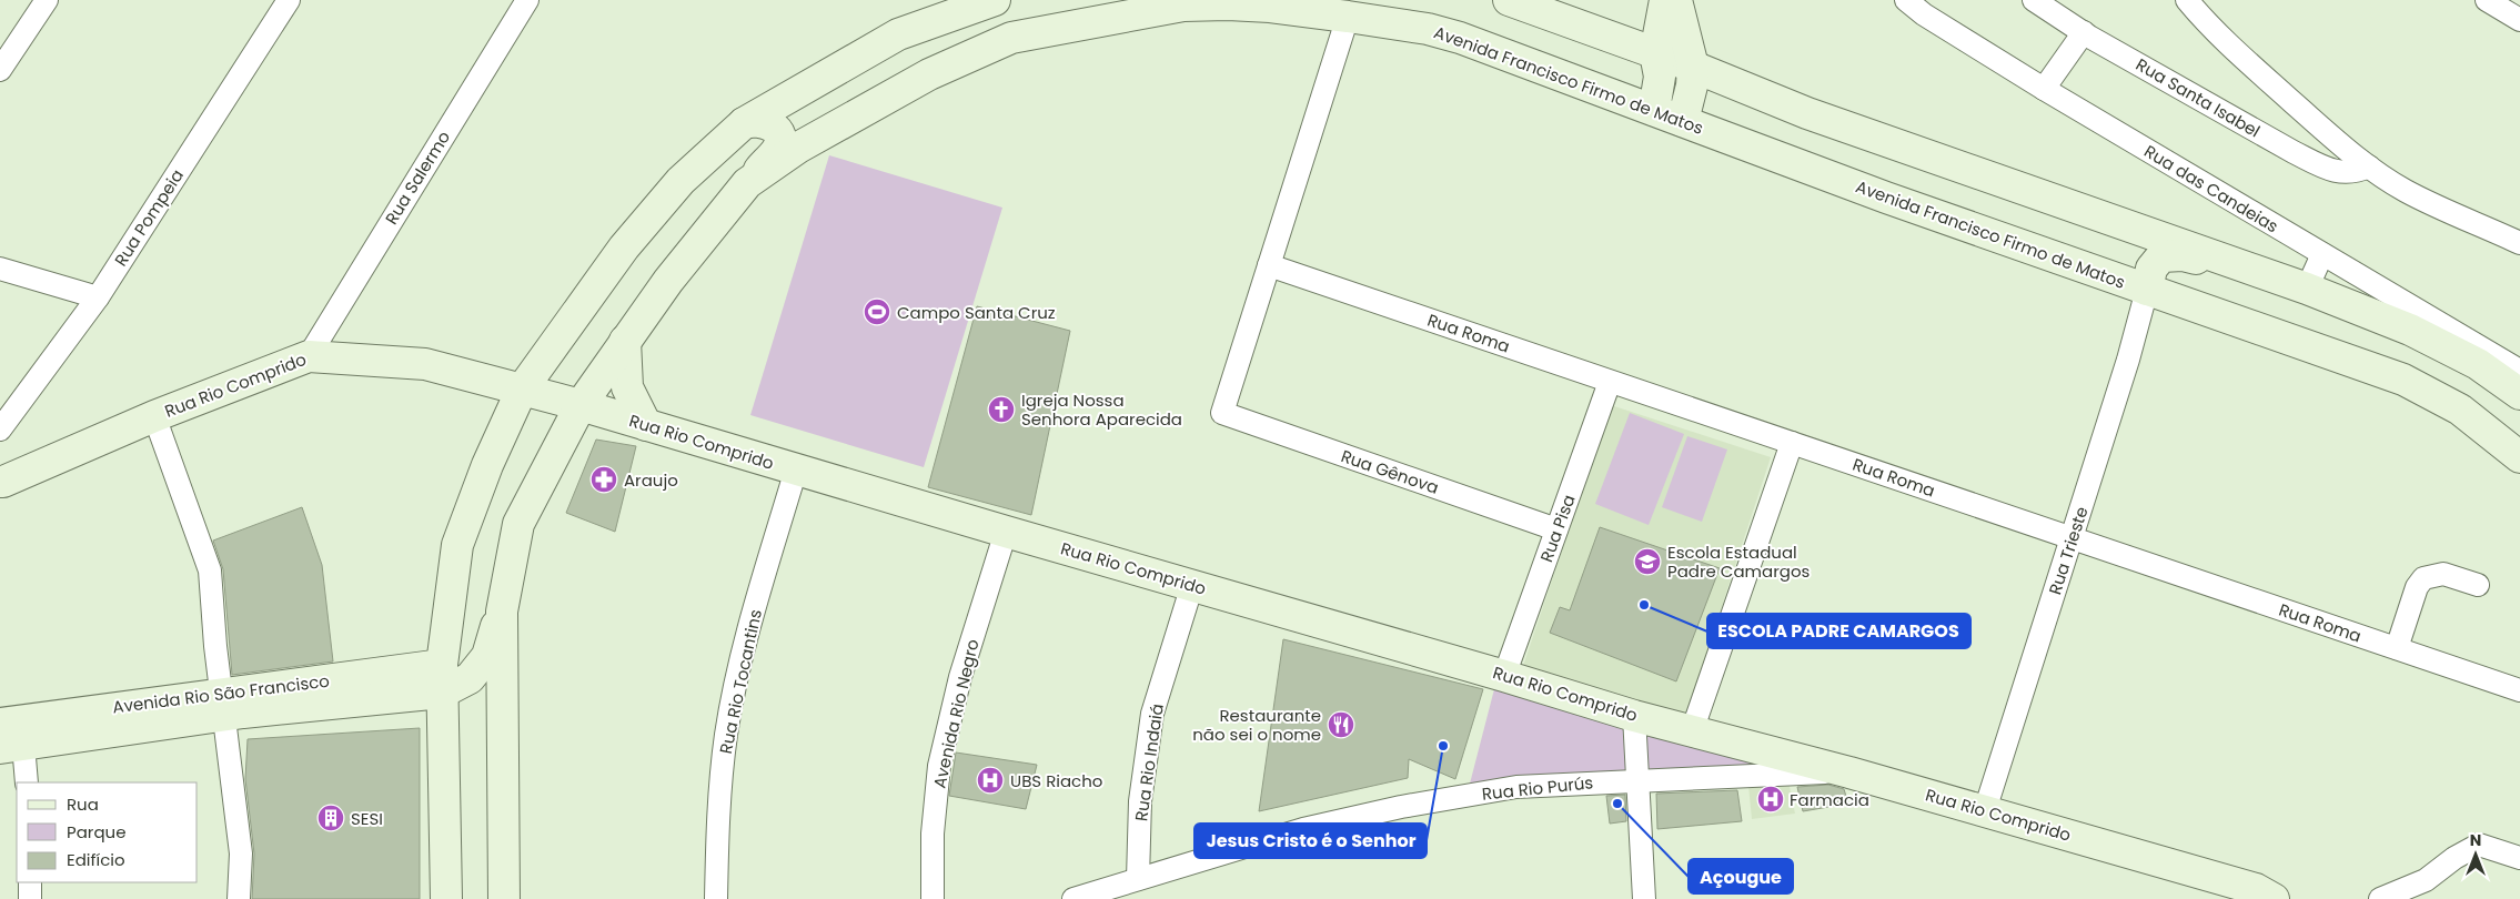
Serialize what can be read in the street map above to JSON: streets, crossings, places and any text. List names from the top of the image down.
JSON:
{
  "streets": {
    "street": [
      "Avenida Francisco Firmo de Matos",
      "Rua Santa Isabel",
      "Rua Salermo",
      "Rua das Candeias",
      "Rua Pompeia",
      "Rua Roma",
      "Rua Rio Comprido",
      "Rua Gênova",
      "Rua Pisa",
      "Rua Trieste",
      "Rua Rio Tocantins",
      "Avenida Rio São Francisco",
      "Avenida Rio Negro",
      "Rua Rio Indaiá",
      "Rua Rio Purús"
    ]
  },
  "crossings": [
    ["Avenida Francisco Firmo de Matos", "Rua Rio Comprido"],
    ["Avenida Francisco Firmo de Matos", "Rua Trieste"],
    ["Rua Salermo", "Rua Rio Comprido"],
    ["Rua Roma", "Rua Gênova"],
    ["Rua Roma", "Rua Pisa"],
    ["Rua Roma", "Rua Trieste"],
    ["Rua Rio Comprido", "Rua Pisa"],
    ["Rua Rio Comprido", "Rua Trieste"],
    ["Rua Rio Comprido", "Rua Rio Tocantins"],
    ["Rua Rio Comprido", "Avenida Rio Negro"],
    ["Rua Rio Comprido", "Rua Rio Indaiá"],
    ["Rua Rio Comprido", "Rua Rio Purús"],
    ["Rua Gênova", "Rua Pisa"],
    ["Rua Rio Indaiá", "Rua Rio Purús"]
  ],
  "places": {
    "sports": ["Campo Santa Cruz"],
    "church": ["Igreja Nossa Senhora Aparecida"],
    "pharmacy": ["Araujo"],
    "school or university": ["Escola Estadual Padre Camargos"],
    "other": ["ESCOLA PADRE CAMARGOS", "Jesus Cristo é o Senhor", "Açougue"],
    "restaurant": ["Restaurante não sei o nome"],
    "hospital": ["UBS Riacho", "Farmacia"],
    "building": ["SESI"]
  },
  "legend": ["Rua", "Parque", "Edifício"],
  "north": "top"
}
